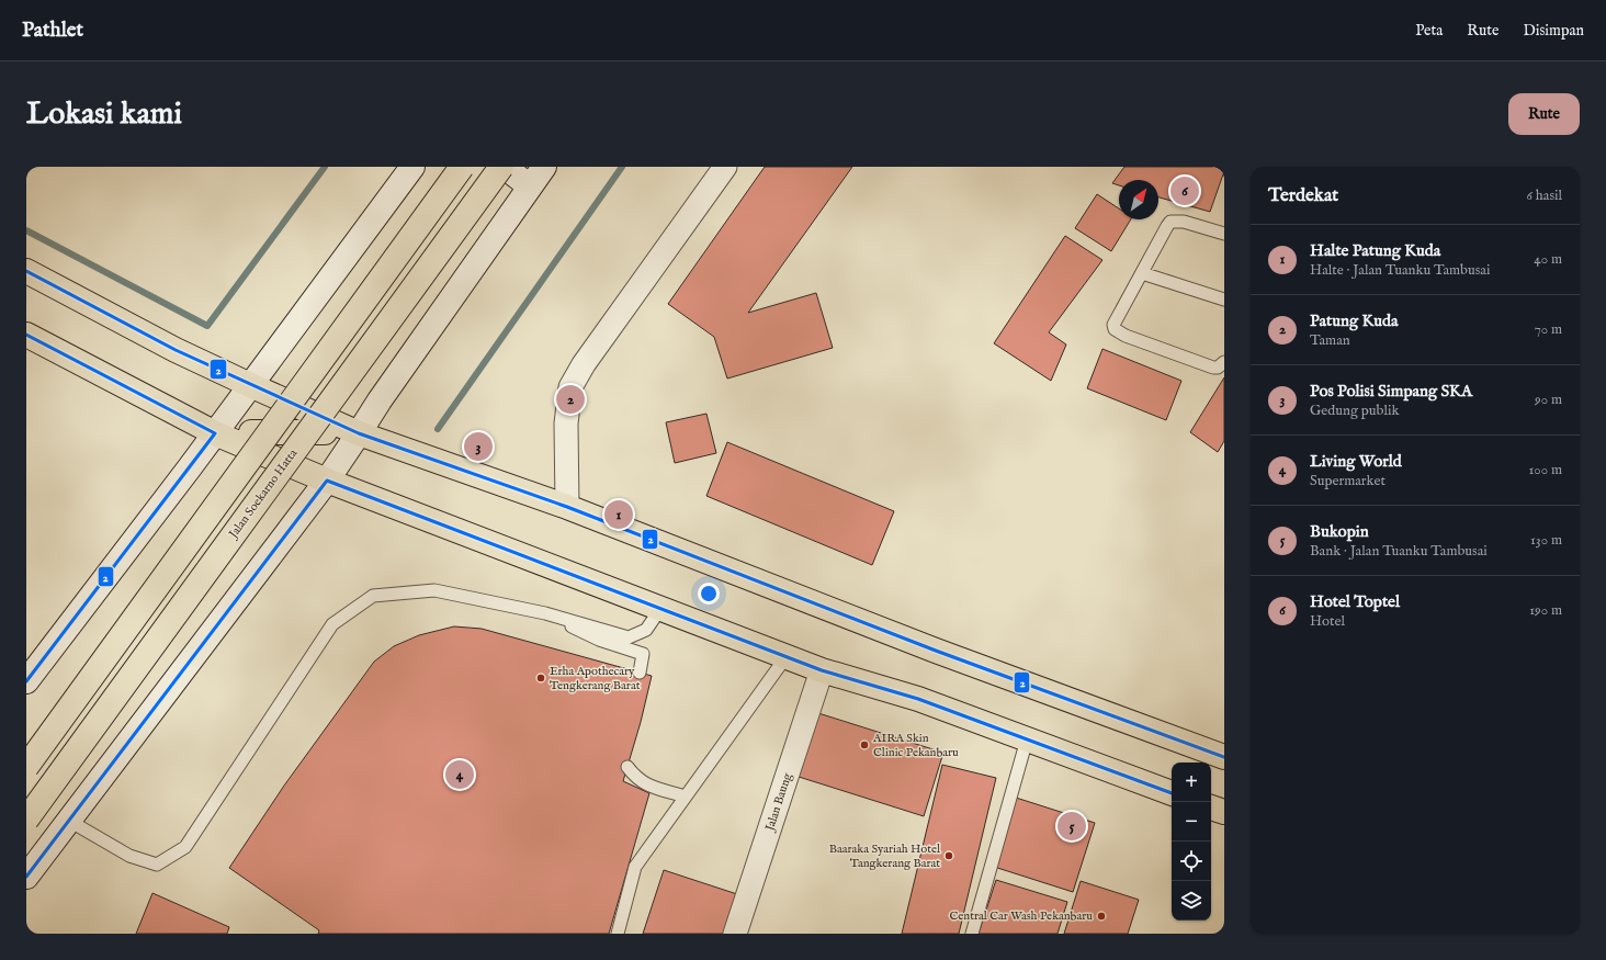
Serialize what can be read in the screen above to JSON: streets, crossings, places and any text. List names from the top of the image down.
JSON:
{
  "streets": {
    "main road": ["Jalan Soekarno Hatta"],
    "street": ["Jalan Baung"]
  },
  "places": [
    "Erha Apothecary Tengkerang Barat",
    "AIRA Skin Clinic Pekanbaru",
    "Baaraka Syariah Hotel Tangkerang Barat",
    "Central Car Wash Pekanbaru"
  ],
  "lines": ["transit line 2"],
  "north": "top right",
  "page": {
    "header": "Pathlet",
    "nav": ["Peta", "Rute", "Disimpan"],
    "buttons": "Rute",
    "title": "Lokasi kami",
    "heading": ["Terdekat", "6 hasil"],
    "pins": [
      "6",
      "2",
      "3",
      "1",
      "4",
      "5"
    ],
    "list": [
      {
        "mark": "1",
        "name": "Halte Patung Kuda",
        "note": "Halte · Jalan Tuanku Tambusai",
        "value": "40 m"
      },
      {
        "mark": "2",
        "name": "Patung Kuda",
        "note": "Taman",
        "value": "70 m"
      },
      {
        "mark": "3",
        "name": "Pos Polisi Simpang SKA",
        "note": "Gedung publik",
        "value": "90 m"
      },
      {
        "mark": "4",
        "name": "Living World",
        "note": "Supermarket",
        "value": "100 m"
      },
      {
        "mark": "5",
        "name": "Bukopin",
        "note": "Bank · Jalan Tuanku Tambusai",
        "value": "130 m"
      },
      {
        "mark": "6",
        "name": "Hotel Toptel",
        "note": "Hotel",
        "value": "190 m"
      }
    ],
    "map_buttons": ["+", "−"]
  }
}
